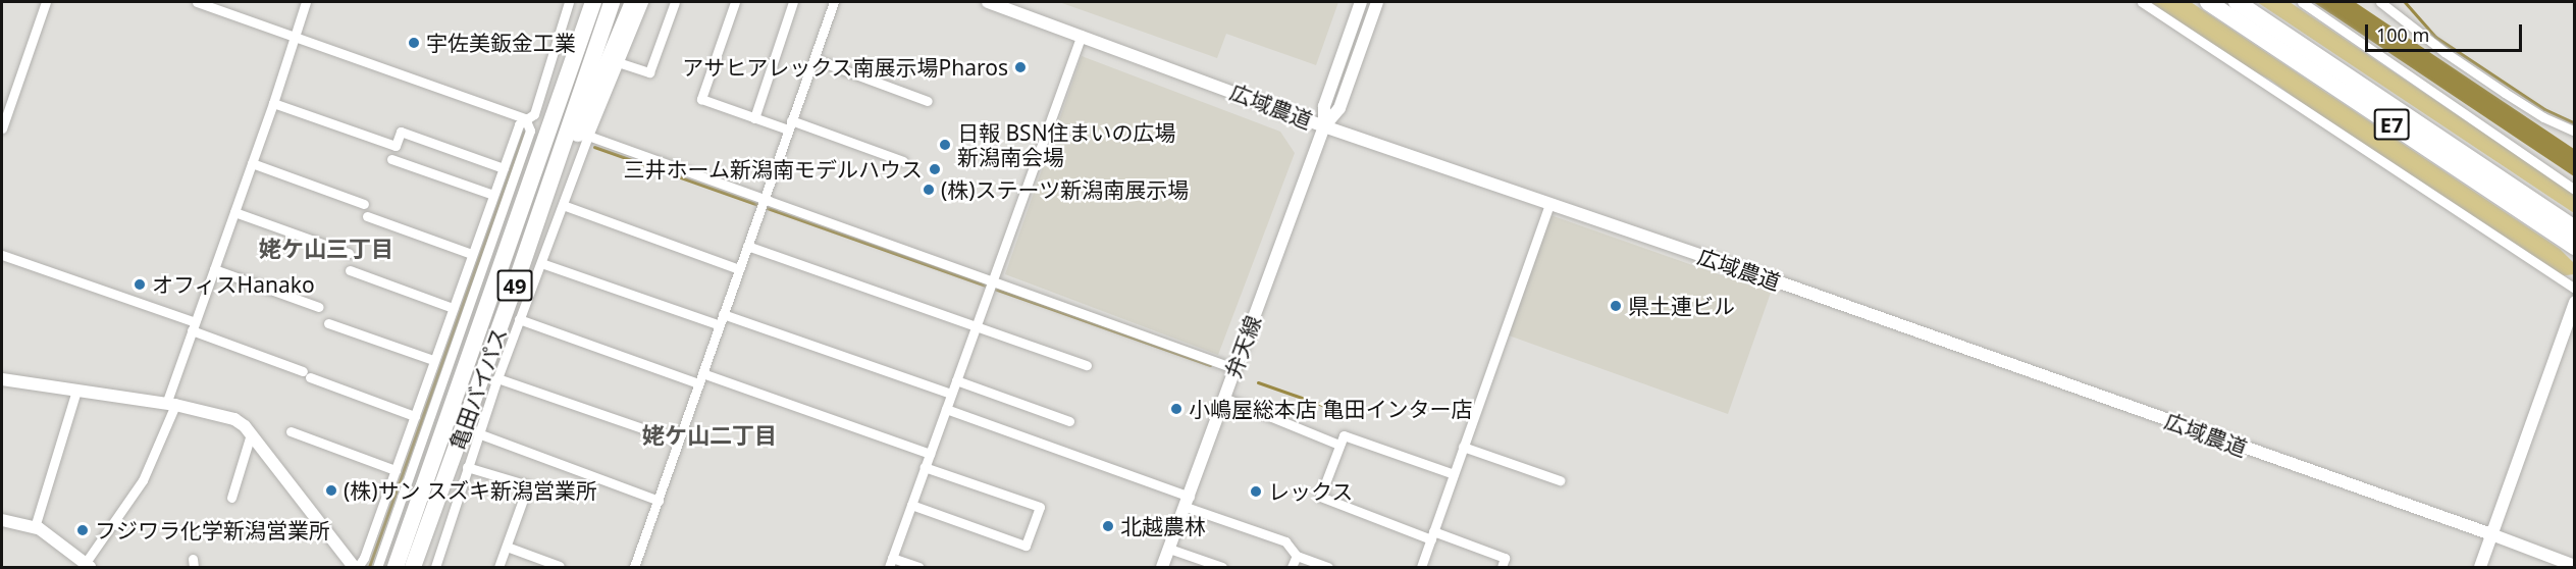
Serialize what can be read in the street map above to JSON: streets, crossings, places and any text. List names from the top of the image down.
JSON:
{
  "streets": {
    "highway": ["E7", "49", "亀田バイパス"],
    "street": ["広域農道", "弁天線"]
  },
  "crossings": [
    ["広域農道", "弁天線"]
  ],
  "districts": ["姥ケ山三丁目", "姥ケ山二丁目"],
  "places": [
    "宇佐美鈑金工業",
    "アサヒアレックス南展示場Pharos",
    "日報 BSN住まいの広場 新潟南会場",
    "三井ホーム新潟南モデルハウス",
    "(株)ステーツ新潟南展示場",
    "オフィスHanako",
    "県土連ビル",
    "小嶋屋総本店 亀田インター店",
    "(株)サン スズキ新潟営業所",
    "レックス",
    "北越農林",
    "フジワラ化学新潟営業所"
  ],
  "scale_bar": "100 m"
}
